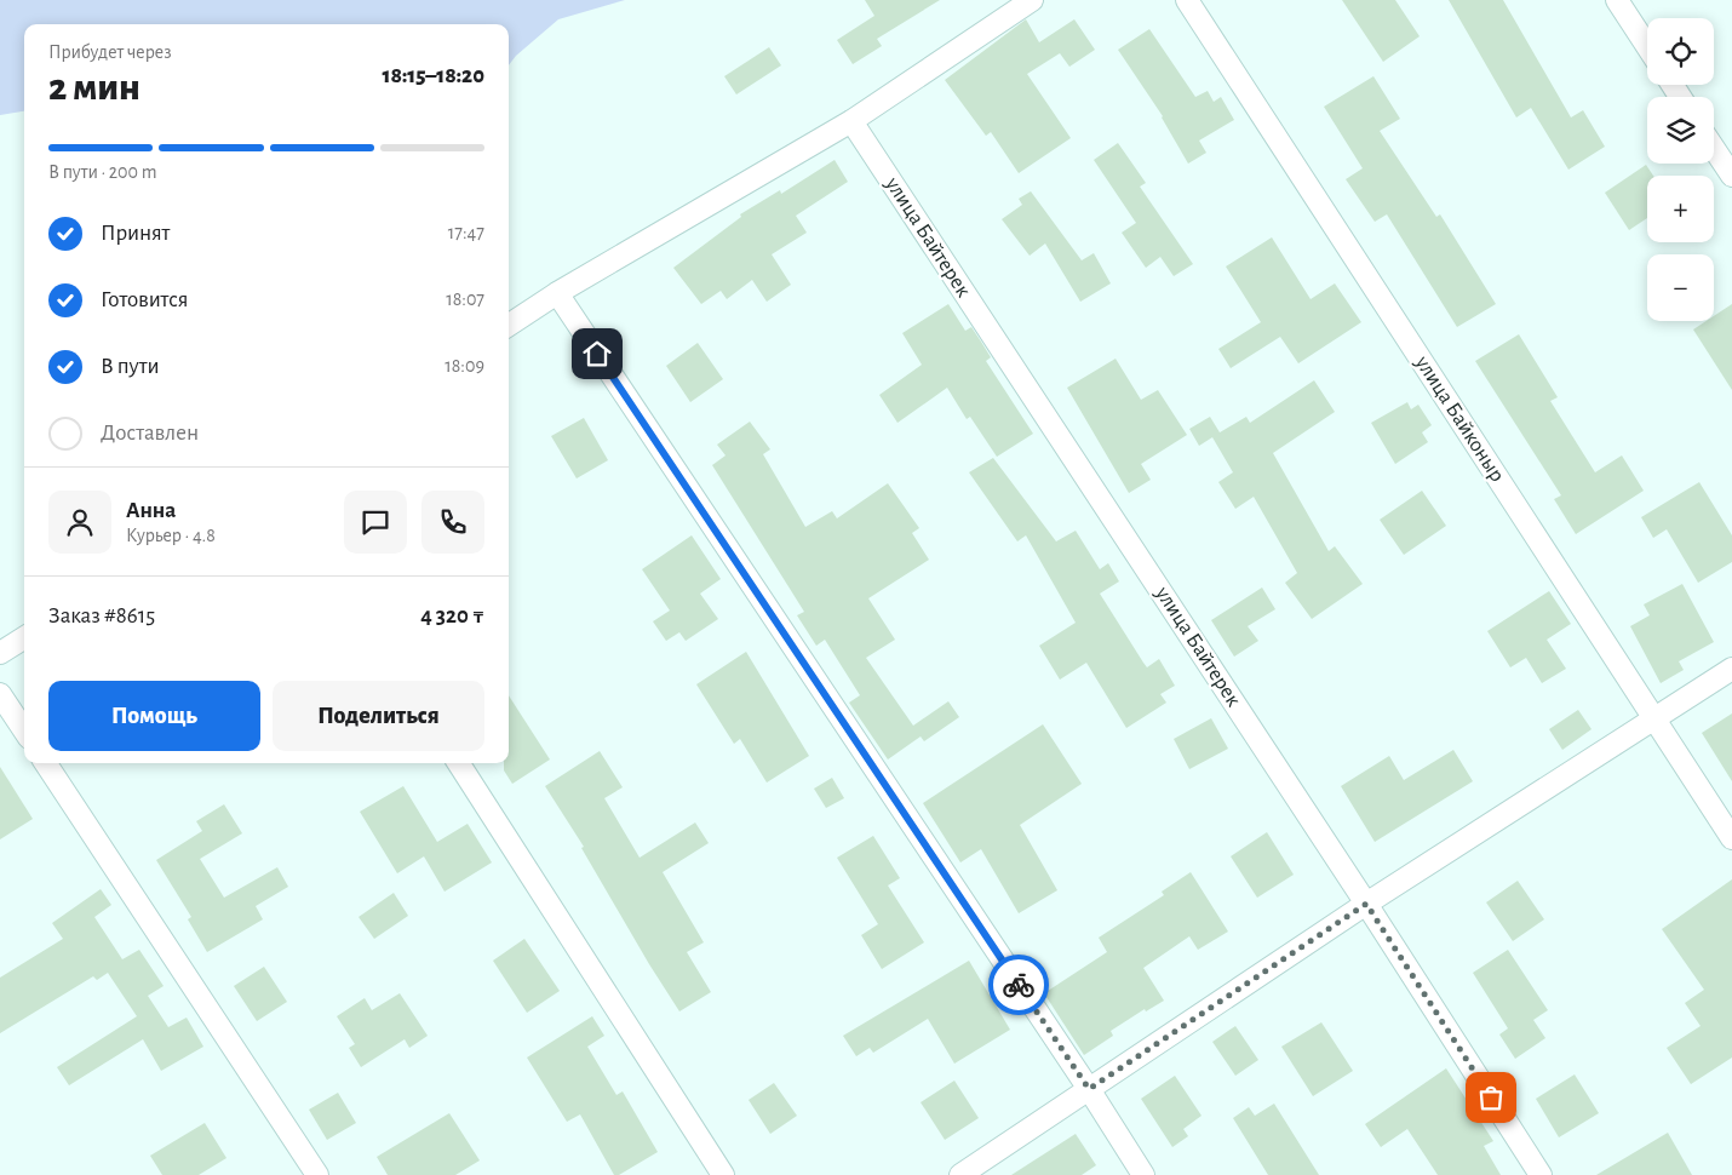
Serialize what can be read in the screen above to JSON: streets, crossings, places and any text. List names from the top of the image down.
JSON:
{
  "streets": {
    "street": ["улица Байтерек", "улица Байконыр"]
  },
  "page": {
    "map_buttons": ["+", "−"],
    "heading": ["2 мин", "Прибудет через", "18:15–18:20"],
    "panel": [
      "Анна",
      "Курьер · 4.8",
      "Заказ #8615",
      "4 320 ₸"
    ],
    "bar": "В пути · 200 m",
    "list": [
      ["Принят", "17:47"],
      ["Готовится", "18:07"],
      ["В пути", "18:09"],
      "Доставлен"
    ],
    "buttons": ["Помощь", "Поделиться"]
  }
}
